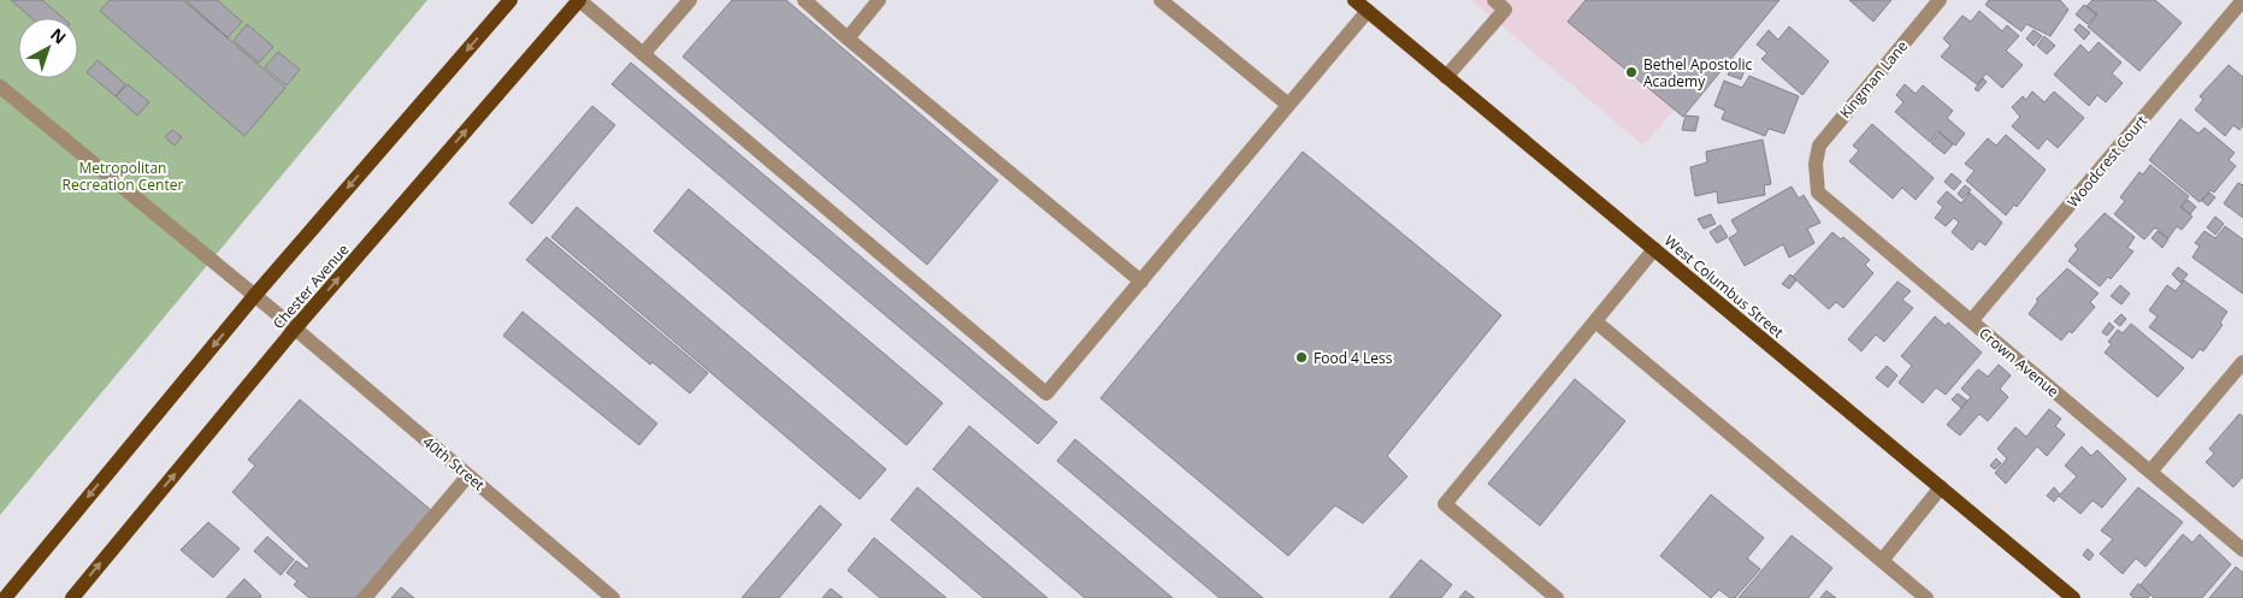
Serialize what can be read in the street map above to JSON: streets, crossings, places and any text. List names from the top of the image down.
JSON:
{
  "streets": {
    "main road": ["Chester Avenue", "West Columbus Street"],
    "street": [
      "Kingman Lane",
      "Woodcrest Court",
      "Crown Avenue",
      "40th Street"
    ]
  },
  "crossings": [
    ["Kingman Lane", "Crown Avenue"],
    ["Woodcrest Court", "Crown Avenue"],
    ["Chester Avenue", "40th Street"]
  ],
  "parks": ["Metropolitan Recreation Center"],
  "places": ["Bethel Apostolic Academy", "Food 4 Less"],
  "north": "top right"
}
